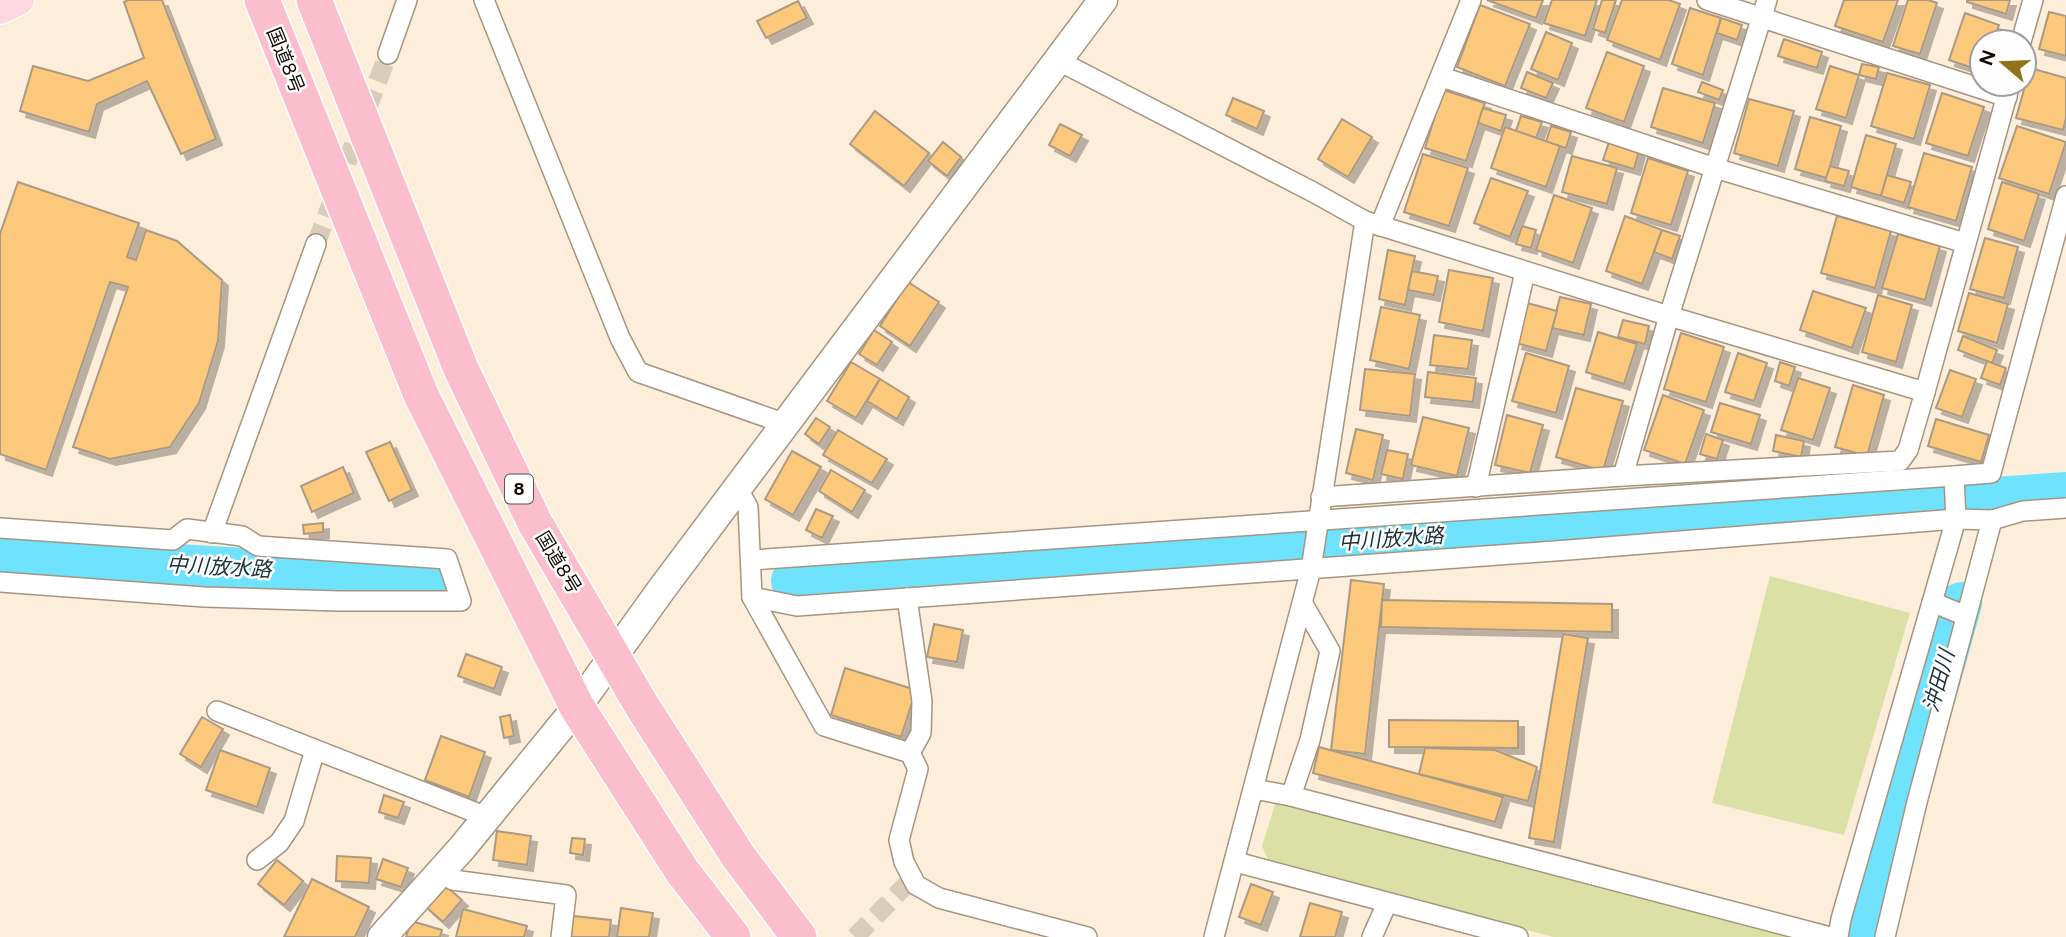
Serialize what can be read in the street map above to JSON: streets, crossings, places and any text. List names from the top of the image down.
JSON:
{
  "streets": {
    "highway": ["国道8号", "8"]
  },
  "water": ["中川放水路", "沖田川"],
  "north": "left"
}
